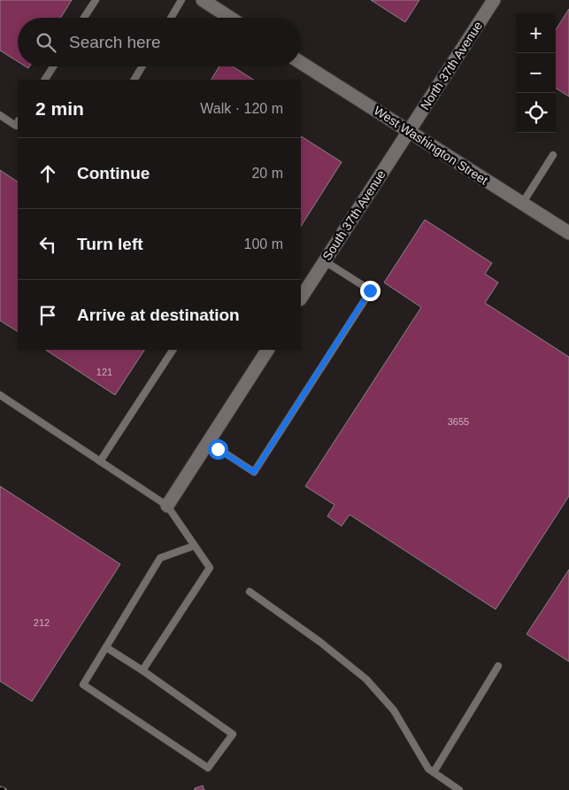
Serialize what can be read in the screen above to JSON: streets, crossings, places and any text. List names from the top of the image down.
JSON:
{
  "streets": {
    "street": ["North 37th Avenue", "West Washington Street", "South 37th Avenue"]
  },
  "crossings": [
    ["North 37th Avenue", "West Washington Street"],
    ["North 37th Avenue", "South 37th Avenue"],
    ["West Washington Street", "South 37th Avenue"]
  ],
  "house_numbers": ["121", "3655", "212"],
  "page": {
    "map_buttons": ["+", "−"],
    "search": "Search here",
    "heading": ["2 min", "Walk · 120 m"],
    "list": [
      ["Continue", "20 m"],
      ["Turn left", "100 m"],
      "Arrive at destination"
    ]
  }
}
